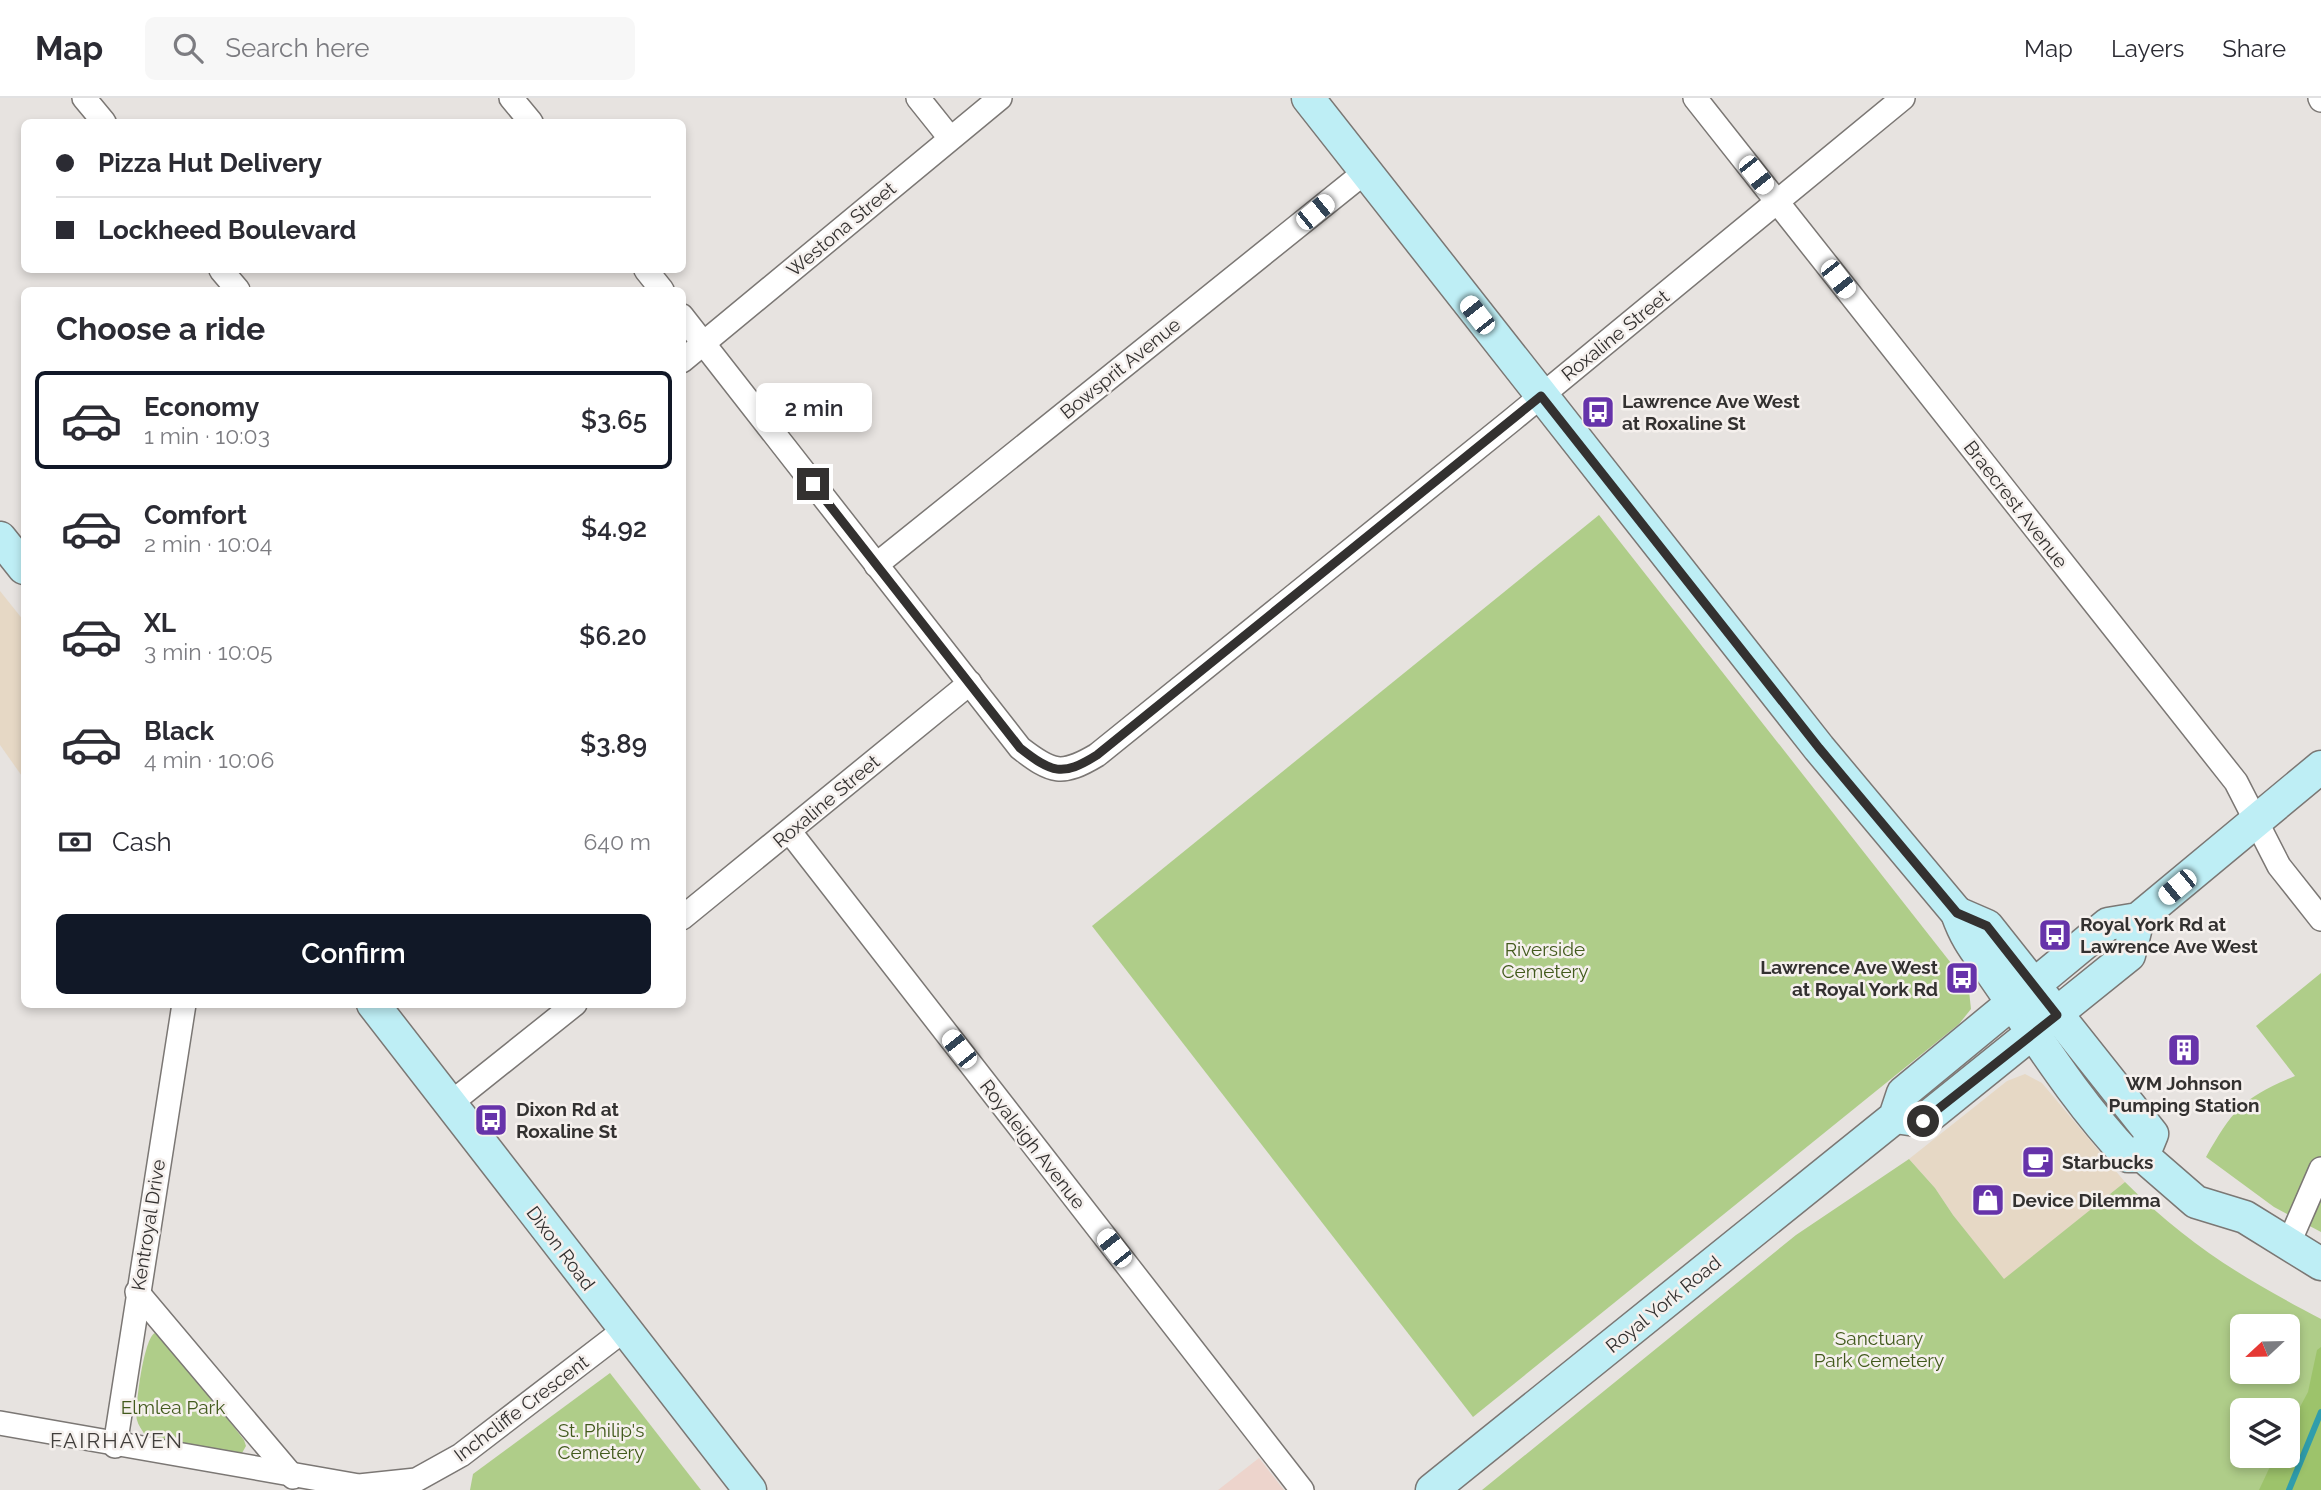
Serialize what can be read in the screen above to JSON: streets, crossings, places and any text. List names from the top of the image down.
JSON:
{
  "streets": {
    "main road": ["Dixon Road", "Royal York Road"],
    "street": [
      "Westona Street",
      "Roxaline Street",
      "Bowsprit Avenue",
      "Braecrest Avenue",
      "Royaleigh Avenue",
      "Kentroyal Drive",
      "Inchcliffe Crescent"
    ]
  },
  "crossings": [
    ["Roxaline Street", "Braecrest Avenue"],
    ["Roxaline Street", "Royaleigh Avenue"],
    ["Braecrest Avenue", "Royal York Road"],
    ["Kentroyal Drive", "Inchcliffe Crescent"],
    ["Dixon Road", "Inchcliffe Crescent"]
  ],
  "districts": ["FAIRHAVEN"],
  "parks": [
    "Riverside Cemetery",
    "Sanctuary Park Cemetery",
    "Elmlea Park",
    "St. Philip's Cemetery"
  ],
  "places": {
    "bus stop": [
      "Lawrence Ave West at Roxaline St",
      "Royal York Rd at Lawrence Ave West",
      "Lawrence Ave West at Royal York Rd",
      "Dixon Rd at Roxaline St"
    ],
    "building": ["WM Johnson Pumping Station"],
    "cafe": ["Starbucks"],
    "shop": ["Device Dilemma"]
  },
  "north": "left",
  "page": {
    "header": "Map",
    "search": "Search here",
    "nav": ["Map", "Layers", "Share"],
    "banner": ["Pizza Hut Delivery", "Lockheed Boulevard"],
    "heading": "Choose a ride",
    "list": [
      {
        "name": "Economy",
        "note": "1 min · 10:03",
        "value": "$3.65"
      },
      {
        "name": "Comfort",
        "note": "2 min · 10:04",
        "value": "$4.92"
      },
      {
        "name": "XL",
        "note": "3 min · 10:05",
        "value": "$6.20"
      },
      {
        "name": "Black",
        "note": "4 min · 10:06",
        "value": "$3.89"
      }
    ],
    "bubble": "2 min",
    "pay": ["Cash", "640 m"],
    "buttons": "Confirm"
  }
}
